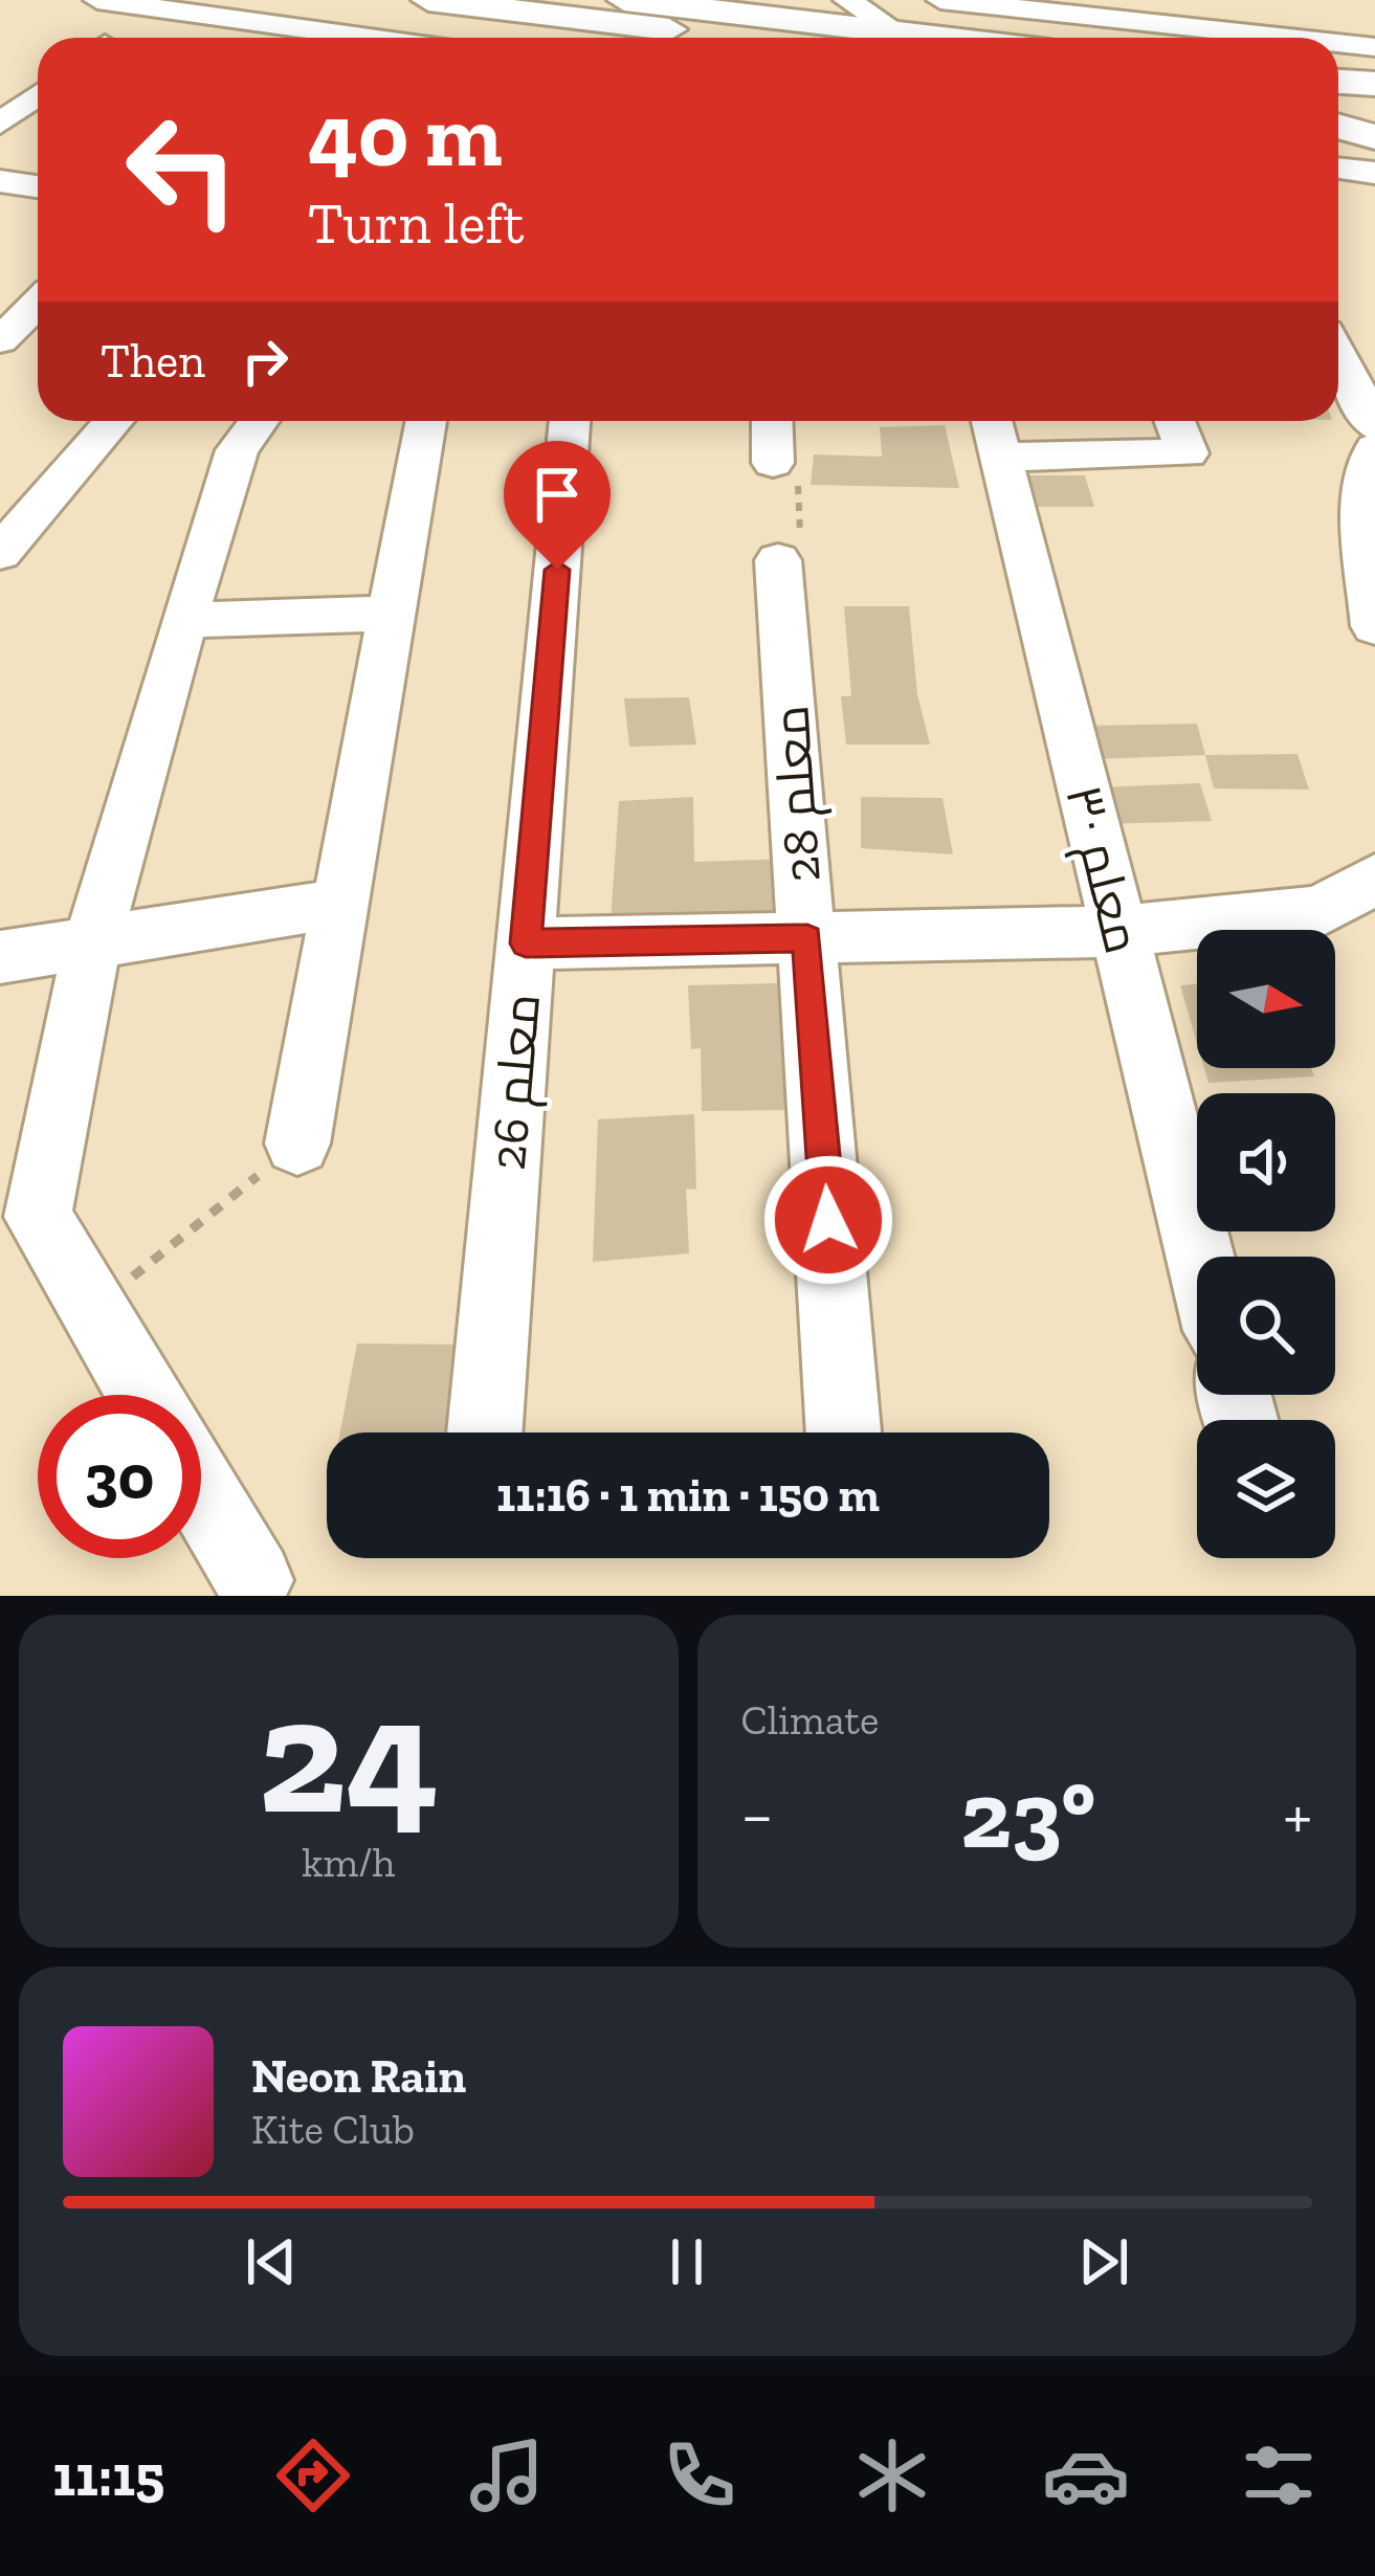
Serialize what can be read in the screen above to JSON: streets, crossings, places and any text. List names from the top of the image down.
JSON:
{
  "streets": {
    "street": ["معلم 28", "معلم ۳۰", "معلم 26"]
  },
  "north": "right",
  "page": {
    "turn": ["40 m", "Turn left"],
    "then": "Then",
    "limit": "30",
    "trip": "11:16 · 1 min · 150 m",
    "tile": [
      ["24", "km/h"],
      "Climate"
    ],
    "heat": ["−", "23°", "+"],
    "song": ["Neon Rain", "Kite Club"],
    "tabs": "11:15"
  }
}
